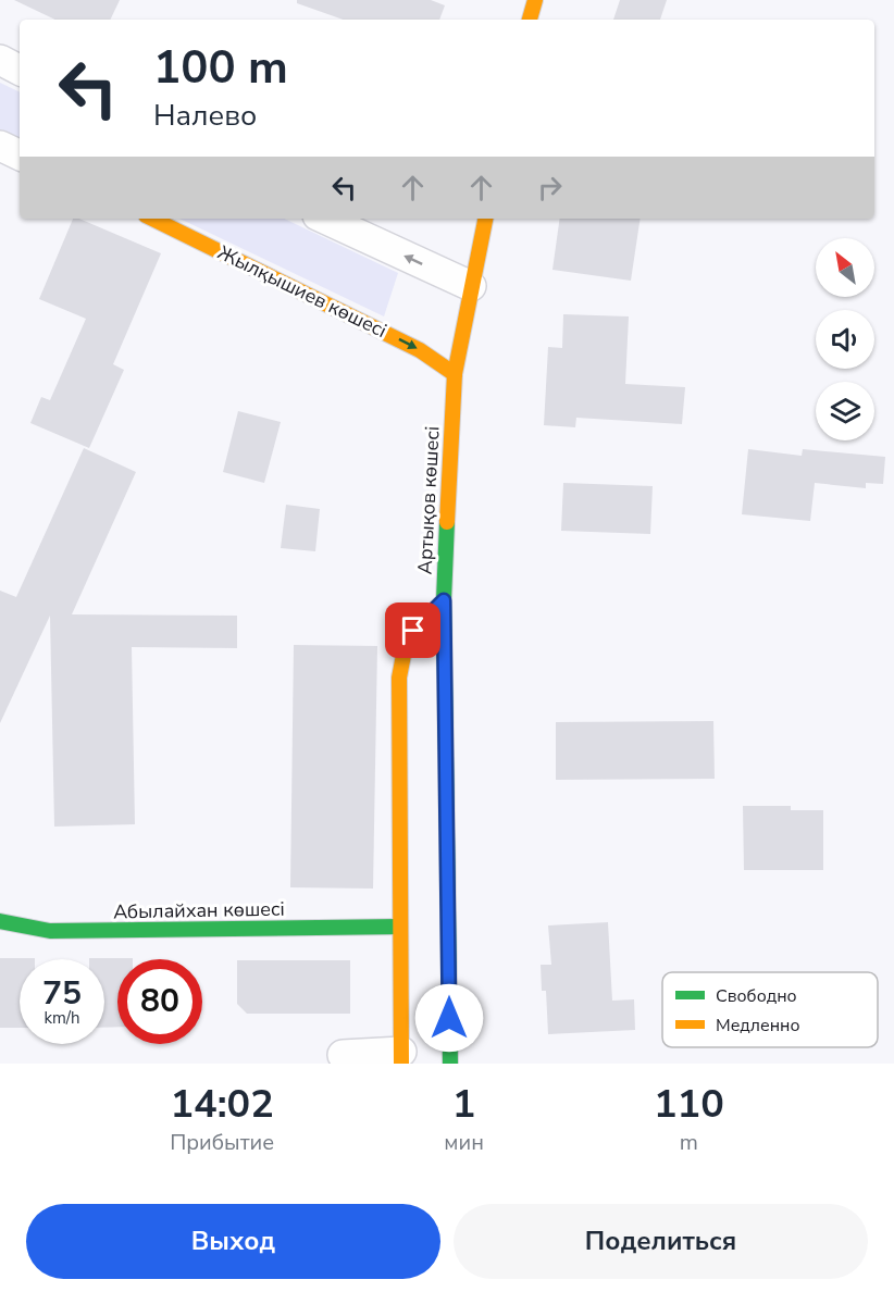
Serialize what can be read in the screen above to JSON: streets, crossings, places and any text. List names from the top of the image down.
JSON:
{
  "streets": {
    "main road": ["Жылқышиев көшесі", "Артықов көшесі", "Абылайхан көшесі"]
  },
  "crossings": [
    ["Жылқышиев көшесі", "Артықов көшесі"]
  ],
  "one_way": ["Жылқышиев көшесі"],
  "legend": ["Свободно", "Медленно"],
  "north": "top left",
  "page": {
    "turn": ["100 m", "Налево"],
    "speed": "75 km/h",
    "limit": "80",
    "eta": [
      "14:02",
      "Прибытие",
      "1",
      "мин",
      "110",
      "m"
    ],
    "buttons": ["Выход", "Поделиться"]
  }
}
